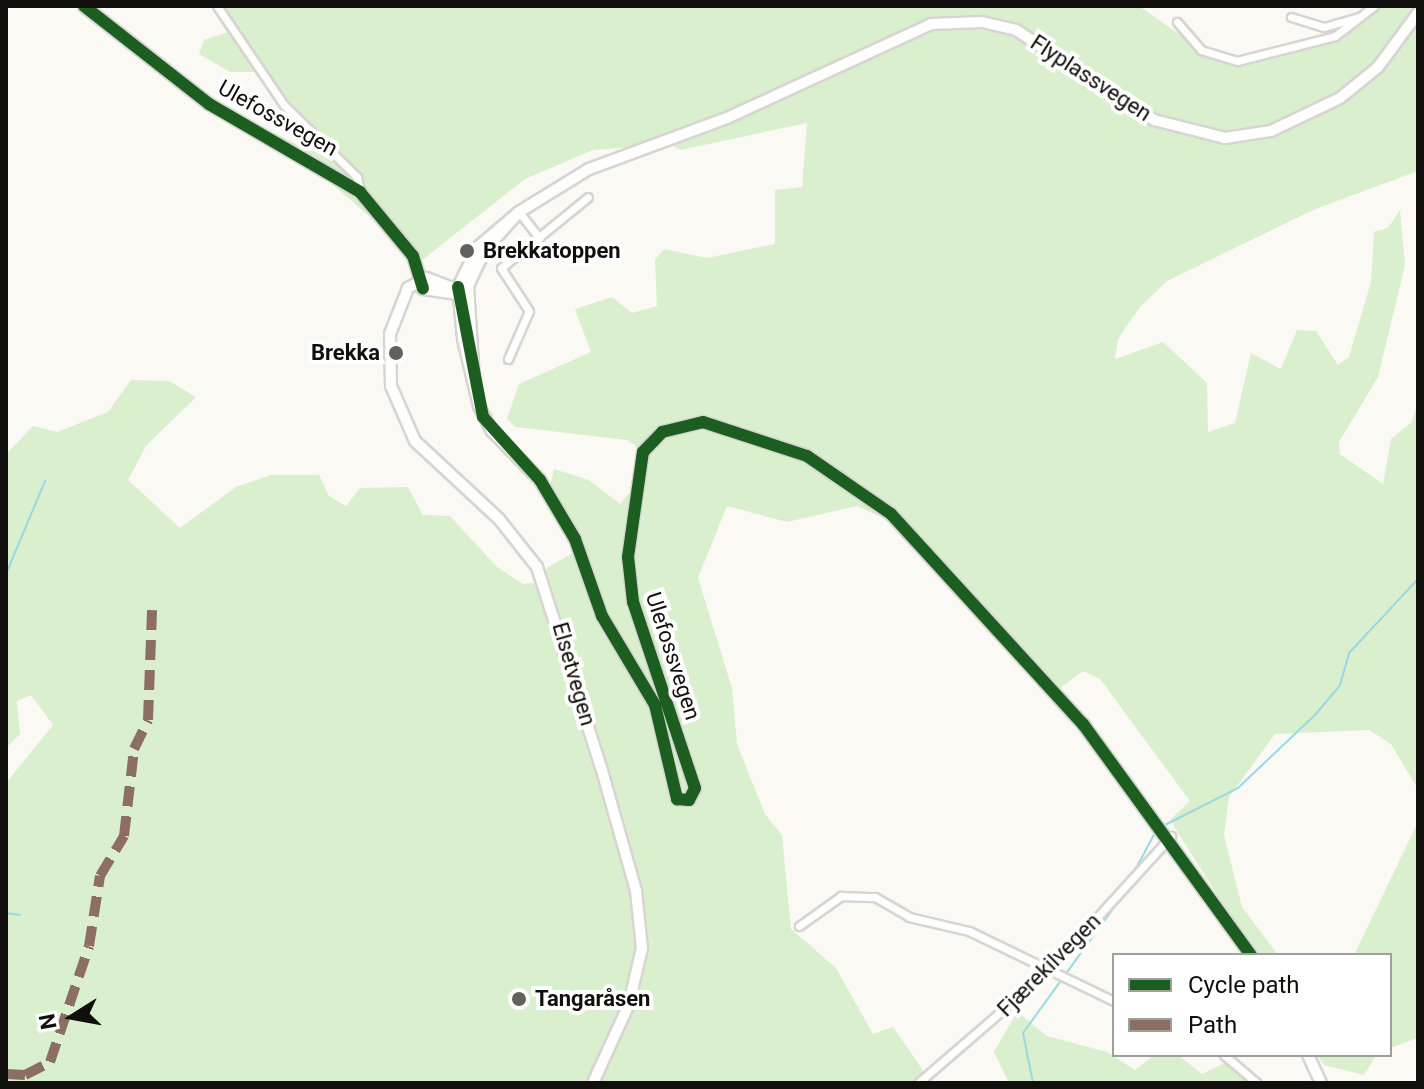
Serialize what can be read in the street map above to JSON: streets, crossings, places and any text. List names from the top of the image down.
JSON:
{
  "streets": {
    "street": [
      "Flyplassvegen",
      "Ulefossvegen",
      "Elsetvegen",
      "Fjærekilvegen"
    ]
  },
  "crossings": [
    ["Flyplassvegen", "Ulefossvegen"],
    ["Ulefossvegen", "Elsetvegen"],
    ["Ulefossvegen", "Fjærekilvegen"]
  ],
  "places": ["Brekkatoppen", "Brekka", "Tangaråsen"],
  "legend": ["Cycle path", "Path"],
  "north": "left"
}
